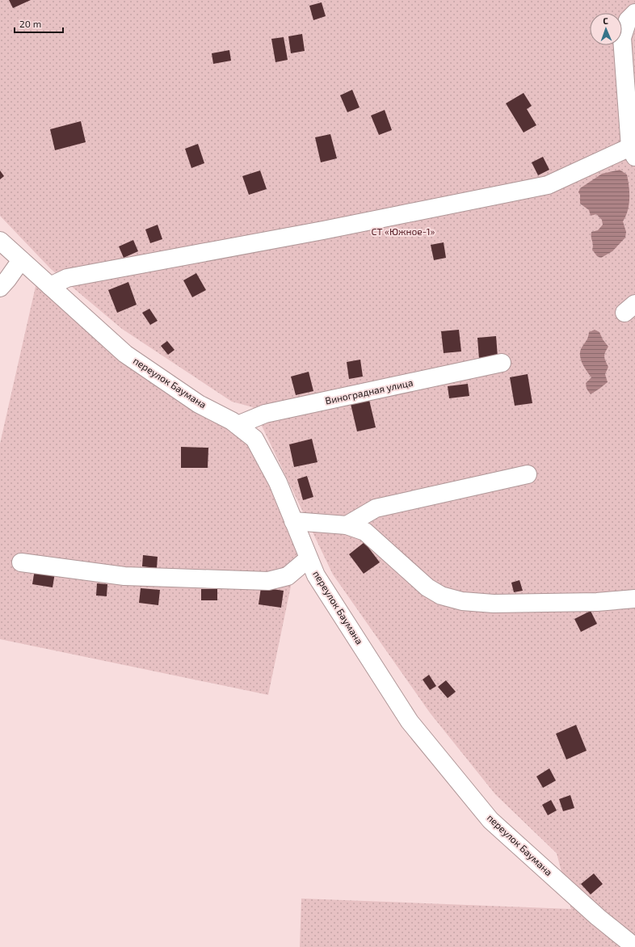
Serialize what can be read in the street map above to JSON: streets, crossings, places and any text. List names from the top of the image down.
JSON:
{
  "streets": {
    "street": ["переулок Баумана", "Виноградная улица"]
  },
  "crossings": [
    ["переулок Баумана", "Виноградная улица"]
  ],
  "parks": ["СТ «Южное-1»"],
  "scale_bar": "20 m",
  "north": "top"
}
